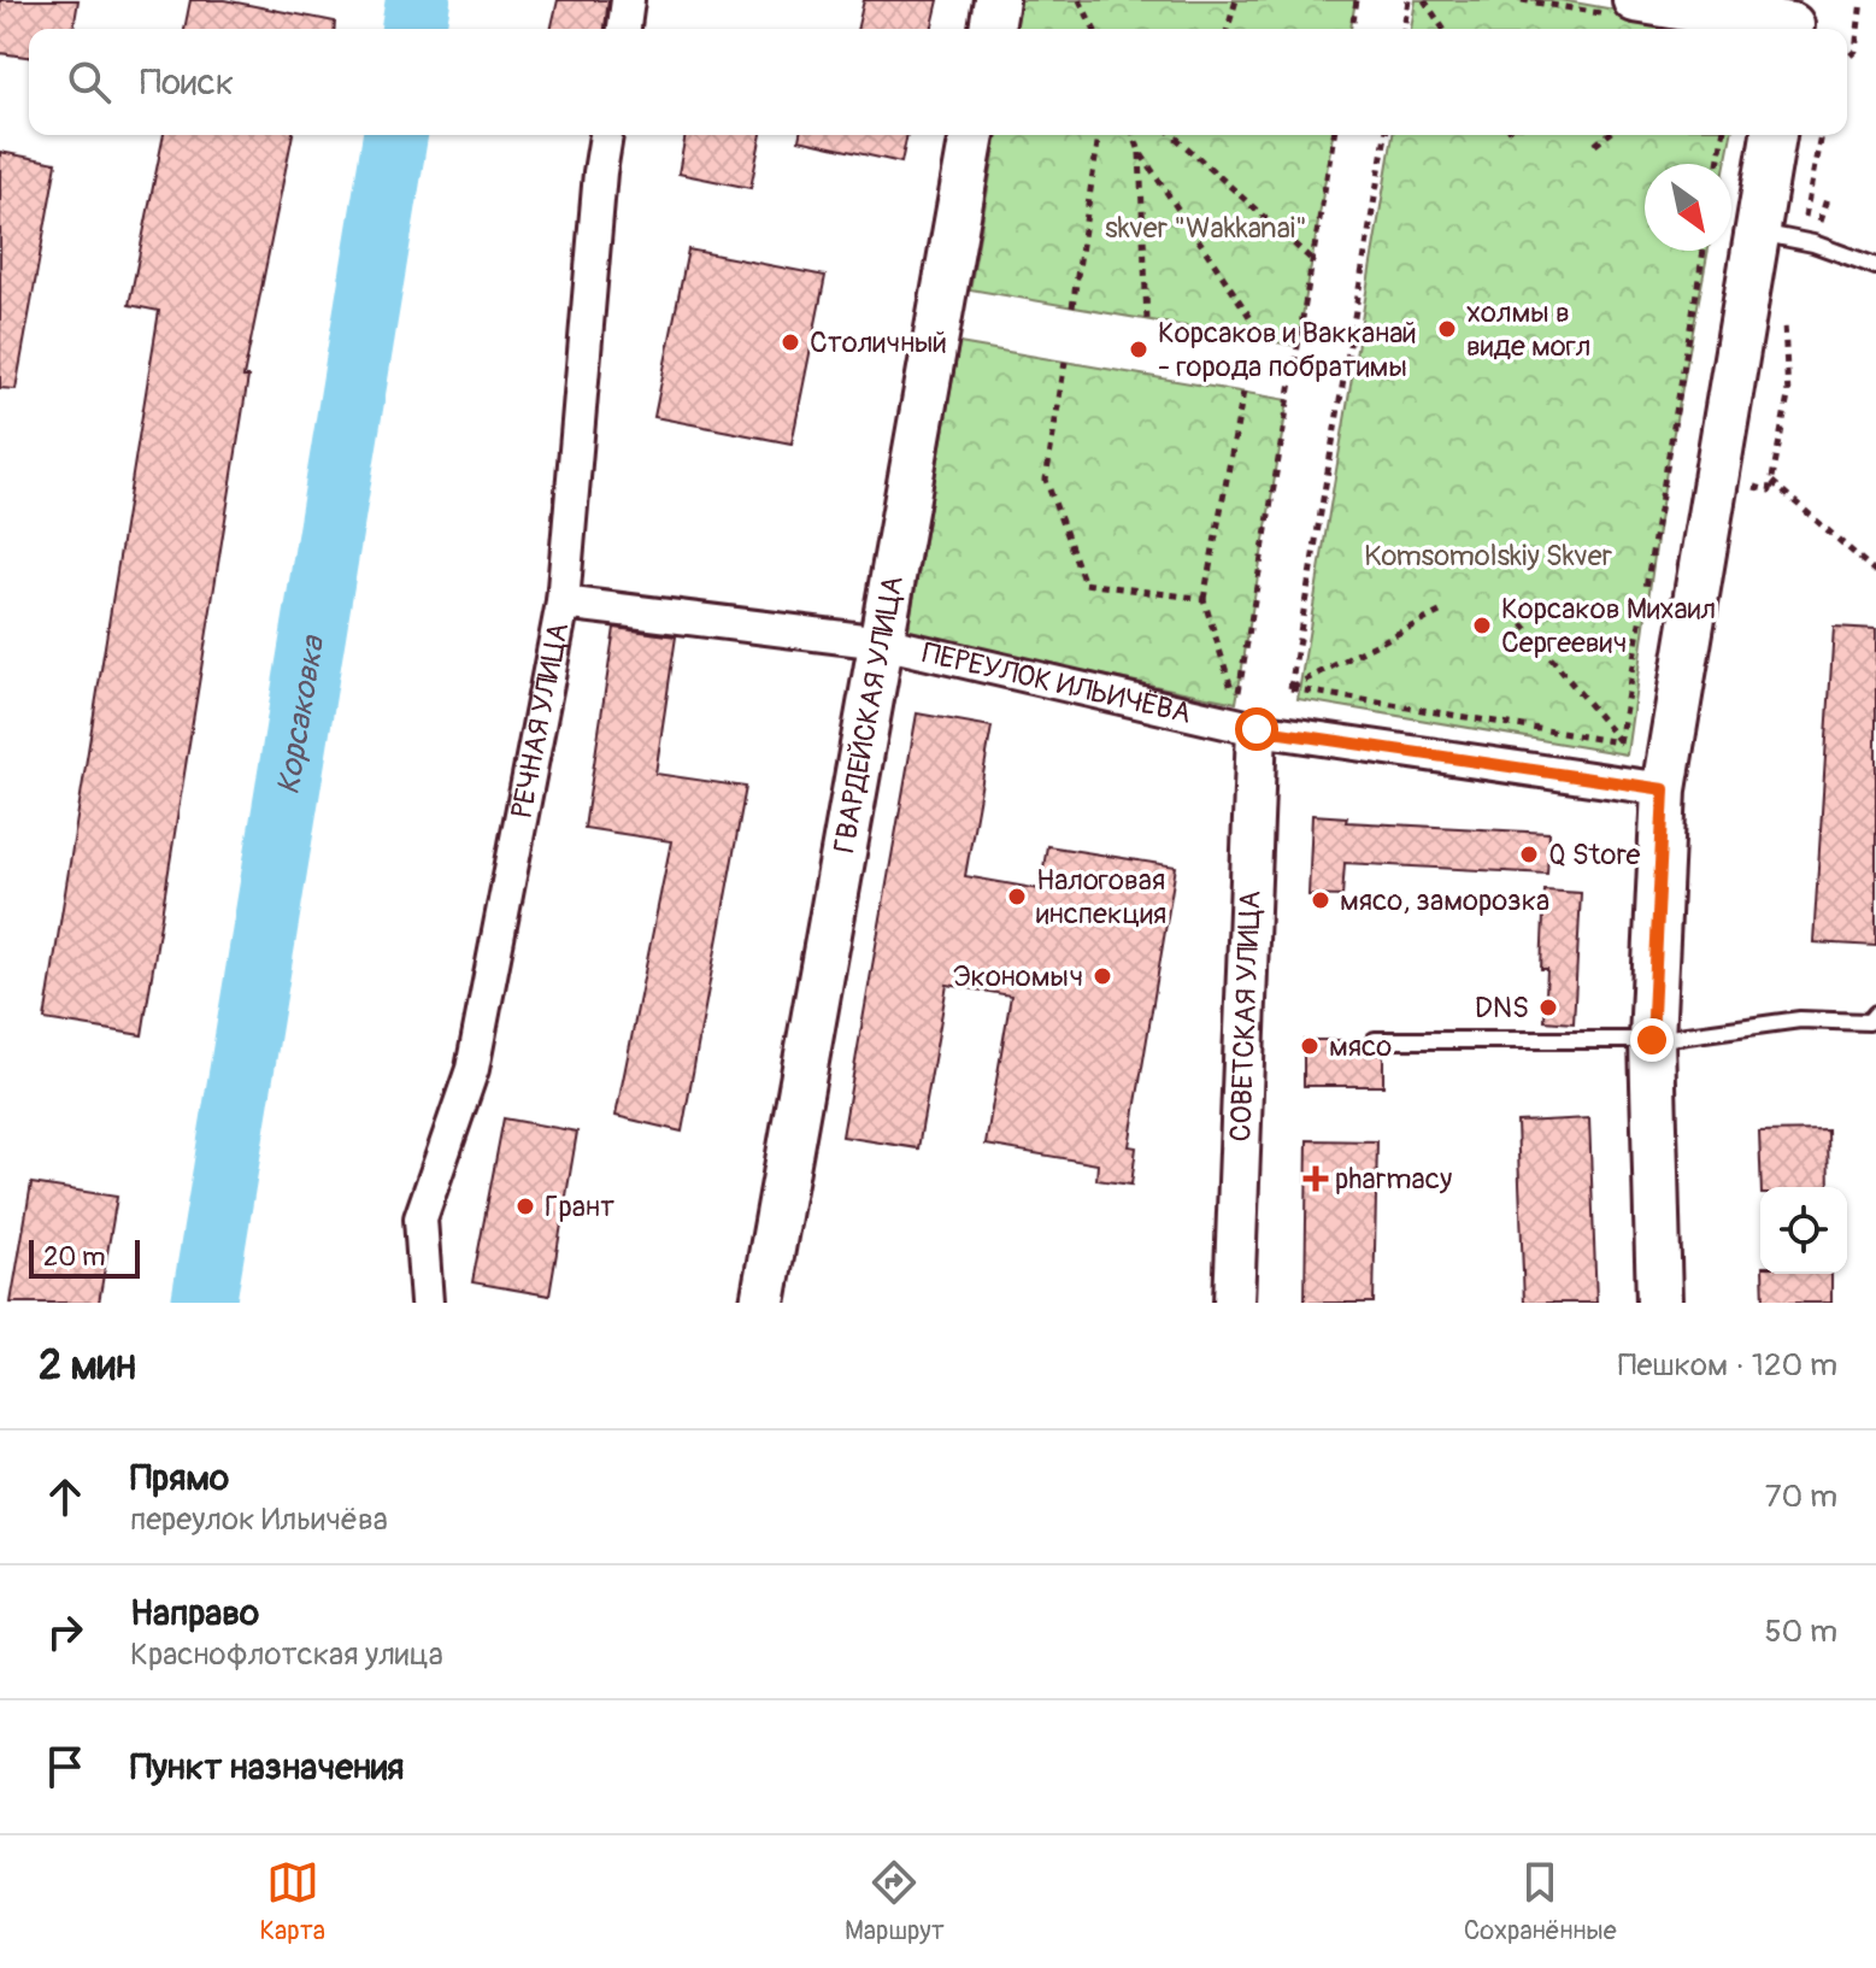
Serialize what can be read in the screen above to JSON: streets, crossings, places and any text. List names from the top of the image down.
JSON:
{
  "streets": {
    "main road": ["ГВАРДЕЙСКАЯ УЛИЦА"],
    "street": ["ПЕРЕУЛОК ИЛЬИЧЁВА", "РЕЧНАЯ УЛИЦА", "СОВЕТСКАЯ УЛИЦА"]
  },
  "crossings": [
    ["ПЕРЕУЛОК ИЛЬИЧЁВА", "ГВАРДЕЙСКАЯ УЛИЦА"],
    ["ПЕРЕУЛОК ИЛЬИЧЁВА", "РЕЧНАЯ УЛИЦА"],
    ["ПЕРЕУЛОК ИЛЬИЧЁВА", "СОВЕТСКАЯ УЛИЦА"]
  ],
  "water": ["Корсаковка"],
  "parks": ["skver \"Wakkanai\"", "Komsomolskiy Skver"],
  "places": {
    "other": [
      "холмы в виде могл",
      "Столичный",
      "Корсаков и Вакканай - города побратимы",
      "Корсаков Михаил Сергеевич",
      "Q Store",
      "Налоговая инспекция",
      "мясо, заморозка",
      "Экономыч",
      "DNS",
      "мясо",
      "Грант"
    ],
    "health": ["pharmacy"]
  },
  "scale_bar": "20 m",
  "north": "bottom right",
  "page": {
    "search": "Поиск",
    "scale": "20 m",
    "heading": ["2 мин", "Пешком · 120 m"],
    "list": [
      ["Прямо", "переулок Ильичёва", "70 m"],
      ["Направо", "Краснофлотская улица", "50 m"],
      "Пункт назначения"
    ],
    "nav": ["Карта", "Маршрут", "Сохранённые"]
  }
}
